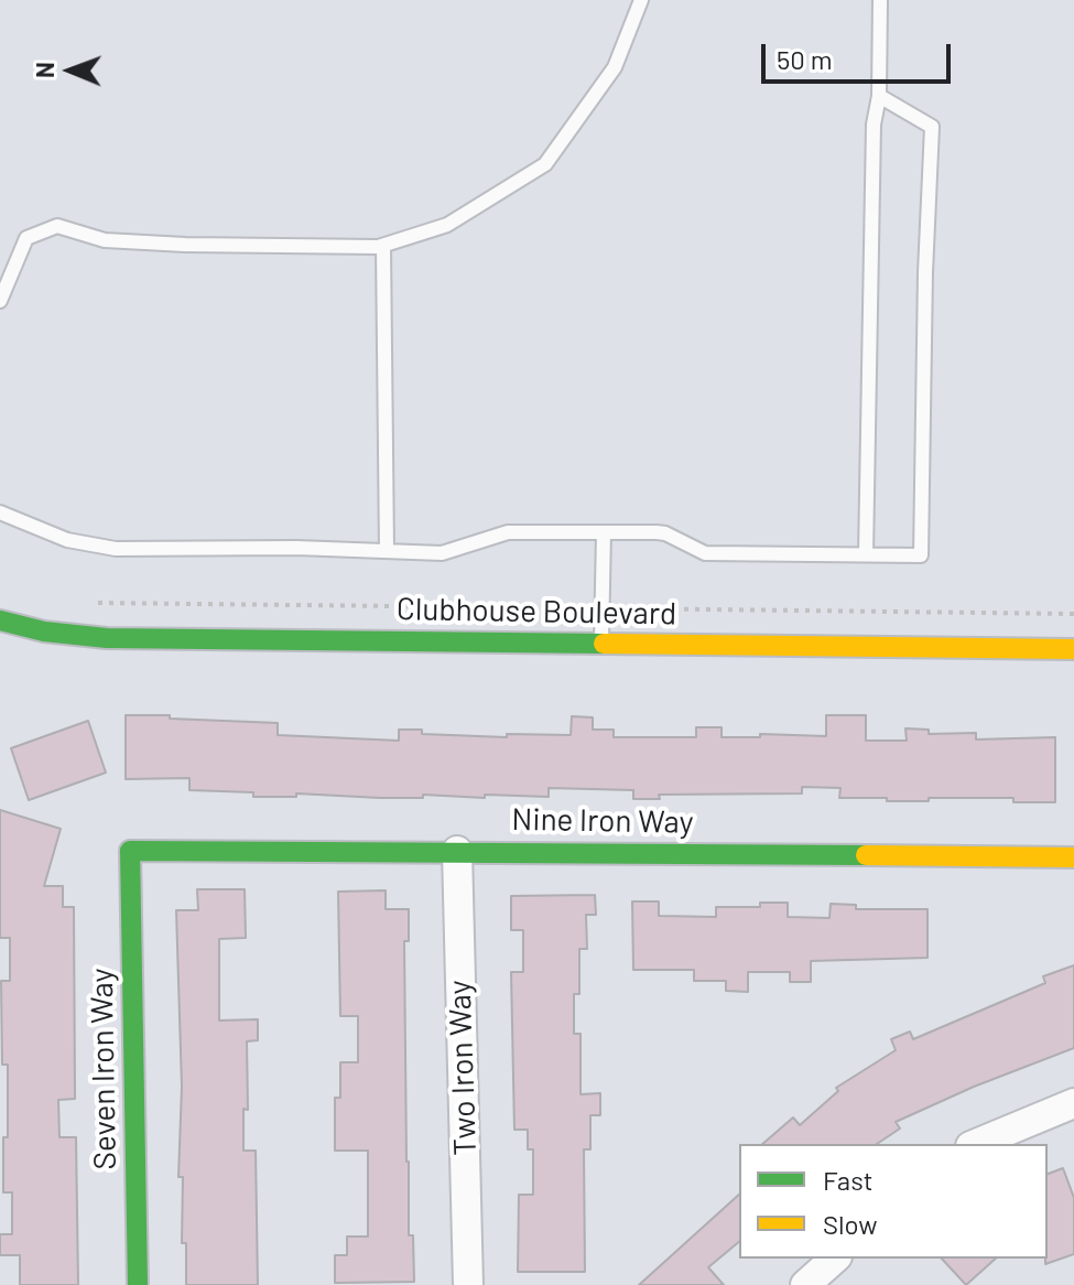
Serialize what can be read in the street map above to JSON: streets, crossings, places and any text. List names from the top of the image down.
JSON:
{
  "streets": {
    "street": [
      "Clubhouse Boulevard",
      "Nine Iron Way",
      "Two Iron Way",
      "Seven Iron Way"
    ]
  },
  "crossings": [
    ["Nine Iron Way", "Two Iron Way"],
    ["Nine Iron Way", "Seven Iron Way"]
  ],
  "legend": ["Fast", "Slow"],
  "scale_bar": "50 m",
  "north": "left"
}
